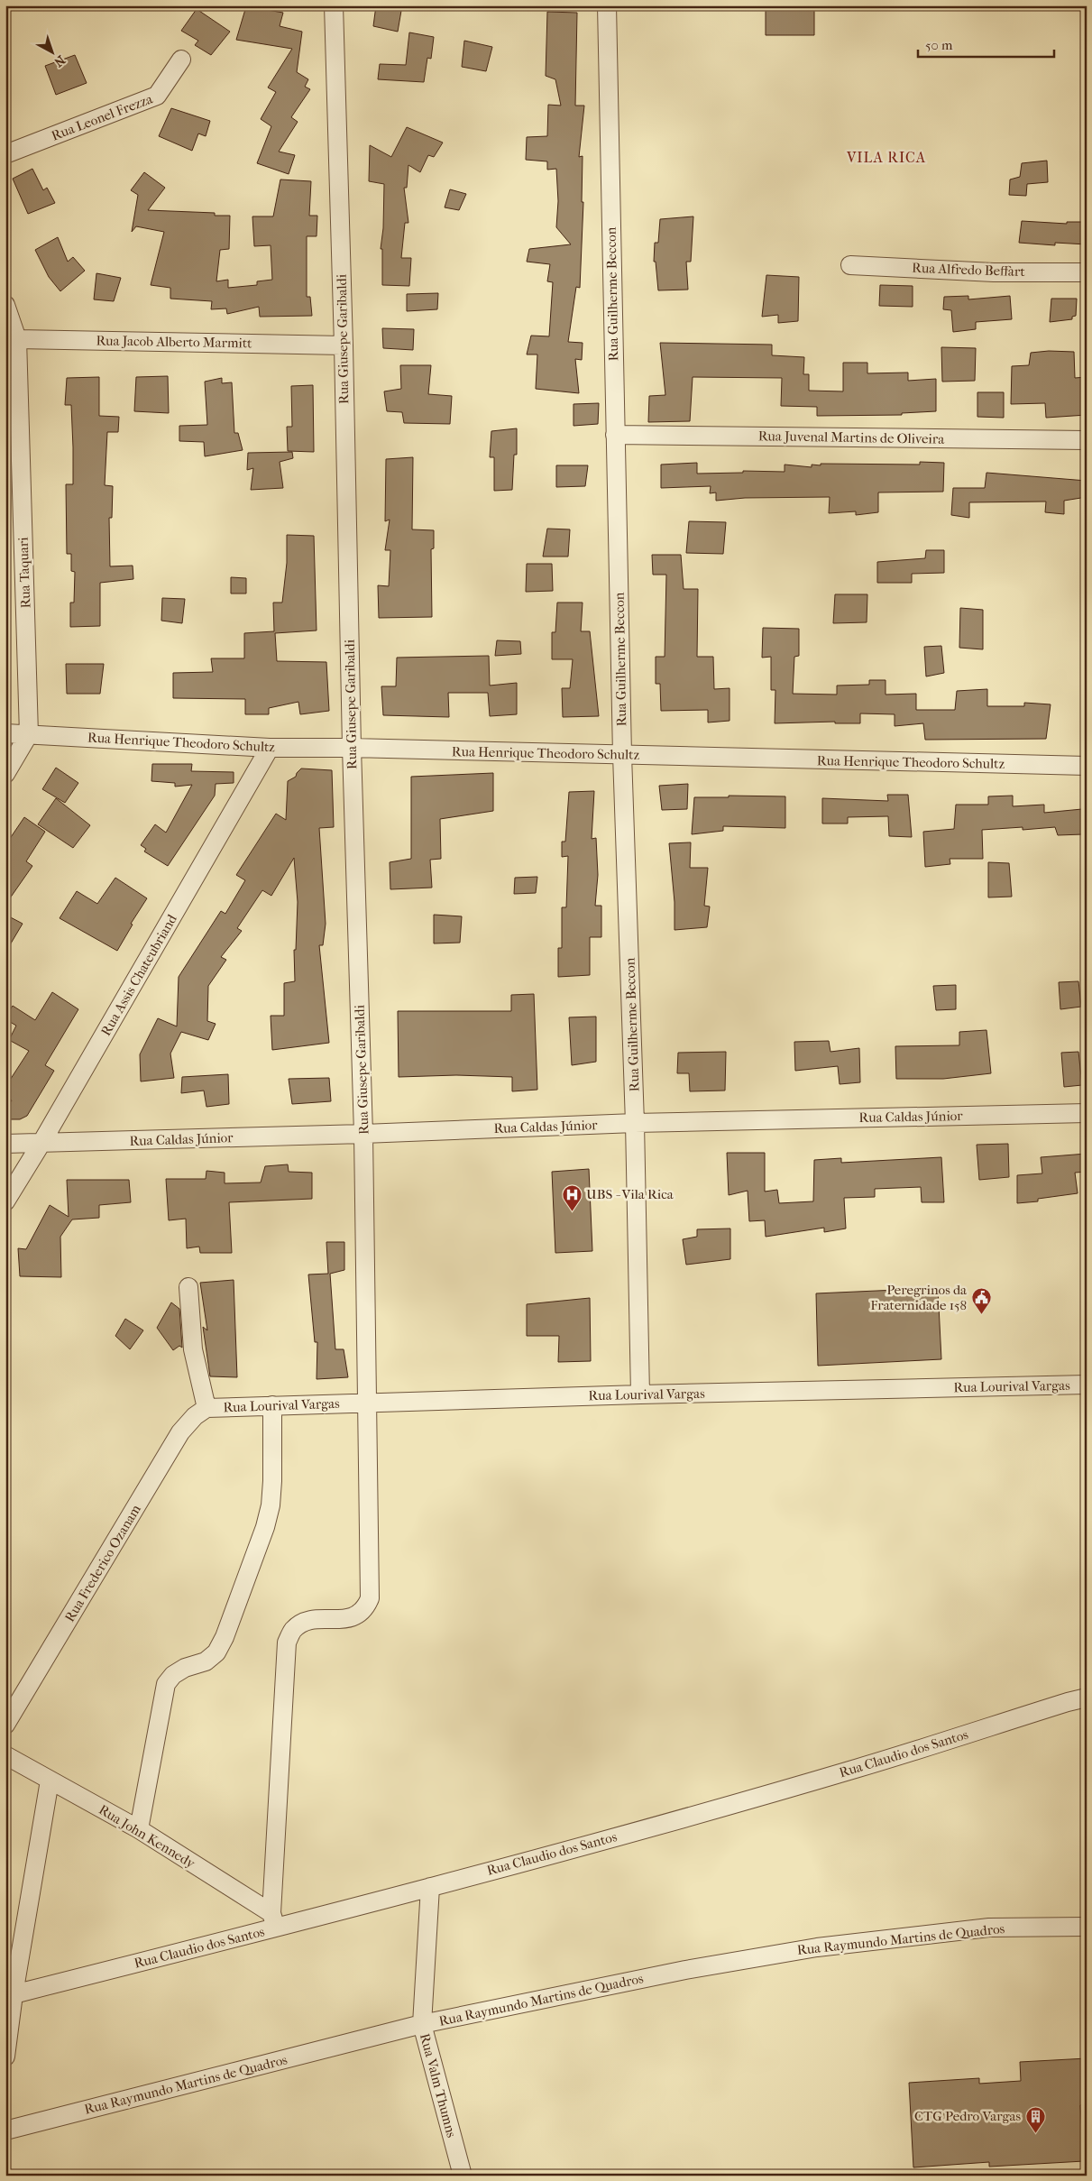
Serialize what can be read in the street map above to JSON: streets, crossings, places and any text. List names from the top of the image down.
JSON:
{
  "streets": {
    "street": [
      "Rua Leonel Frezza",
      "Rua Alfredo Beffart",
      "Rua Guilherme Beccon",
      "Rua Giusepe Garibaldi",
      "Rua Jacob Alberto Marmitt",
      "Rua Juvenal Martins de Oliveira",
      "Rua Taquari",
      "Rua Henrique Theodoro Schultz",
      "Rua Assis Chateubriand",
      "Rua Caldas Júnior",
      "Rua Lourival Vargas",
      "Rua Frederico Ozanam",
      "Rua Claudio dos Santos",
      "Rua John Kennedy",
      "Rua Raymundo Martins de Quadros",
      "Rua Valm Thumns"
    ]
  },
  "crossings": [
    ["Rua Guilherme Beccon", "Rua Juvenal Martins de Oliveira"],
    ["Rua Guilherme Beccon", "Rua Henrique Theodoro Schultz"],
    ["Rua Guilherme Beccon", "Rua Caldas Júnior"],
    ["Rua Guilherme Beccon", "Rua Lourival Vargas"],
    ["Rua Giusepe Garibaldi", "Rua Jacob Alberto Marmitt"],
    ["Rua Giusepe Garibaldi", "Rua Henrique Theodoro Schultz"],
    ["Rua Giusepe Garibaldi", "Rua Caldas Júnior"],
    ["Rua Giusepe Garibaldi", "Rua Lourival Vargas"],
    ["Rua Giusepe Garibaldi", "Rua Claudio dos Santos"],
    ["Rua Giusepe Garibaldi", "Rua John Kennedy"],
    ["Rua Jacob Alberto Marmitt", "Rua Taquari"],
    ["Rua Taquari", "Rua Henrique Theodoro Schultz"],
    ["Rua Henrique Theodoro Schultz", "Rua Assis Chateubriand"],
    ["Rua Assis Chateubriand", "Rua Caldas Júnior"],
    ["Rua Lourival Vargas", "Rua Frederico Ozanam"],
    ["Rua Claudio dos Santos", "Rua John Kennedy"],
    ["Rua Claudio dos Santos", "Rua Valm Thumns"],
    ["Rua Raymundo Martins de Quadros", "Rua Valm Thumns"]
  ],
  "districts": ["VILA RICA"],
  "places": {
    "hospital": ["UBS - Vila Rica"],
    "public building": ["Peregrinos da Fraternidade 158"],
    "building": ["CTG Pedro Vargas"]
  },
  "scale_bar": "50 m",
  "north": "bottom right"
}
